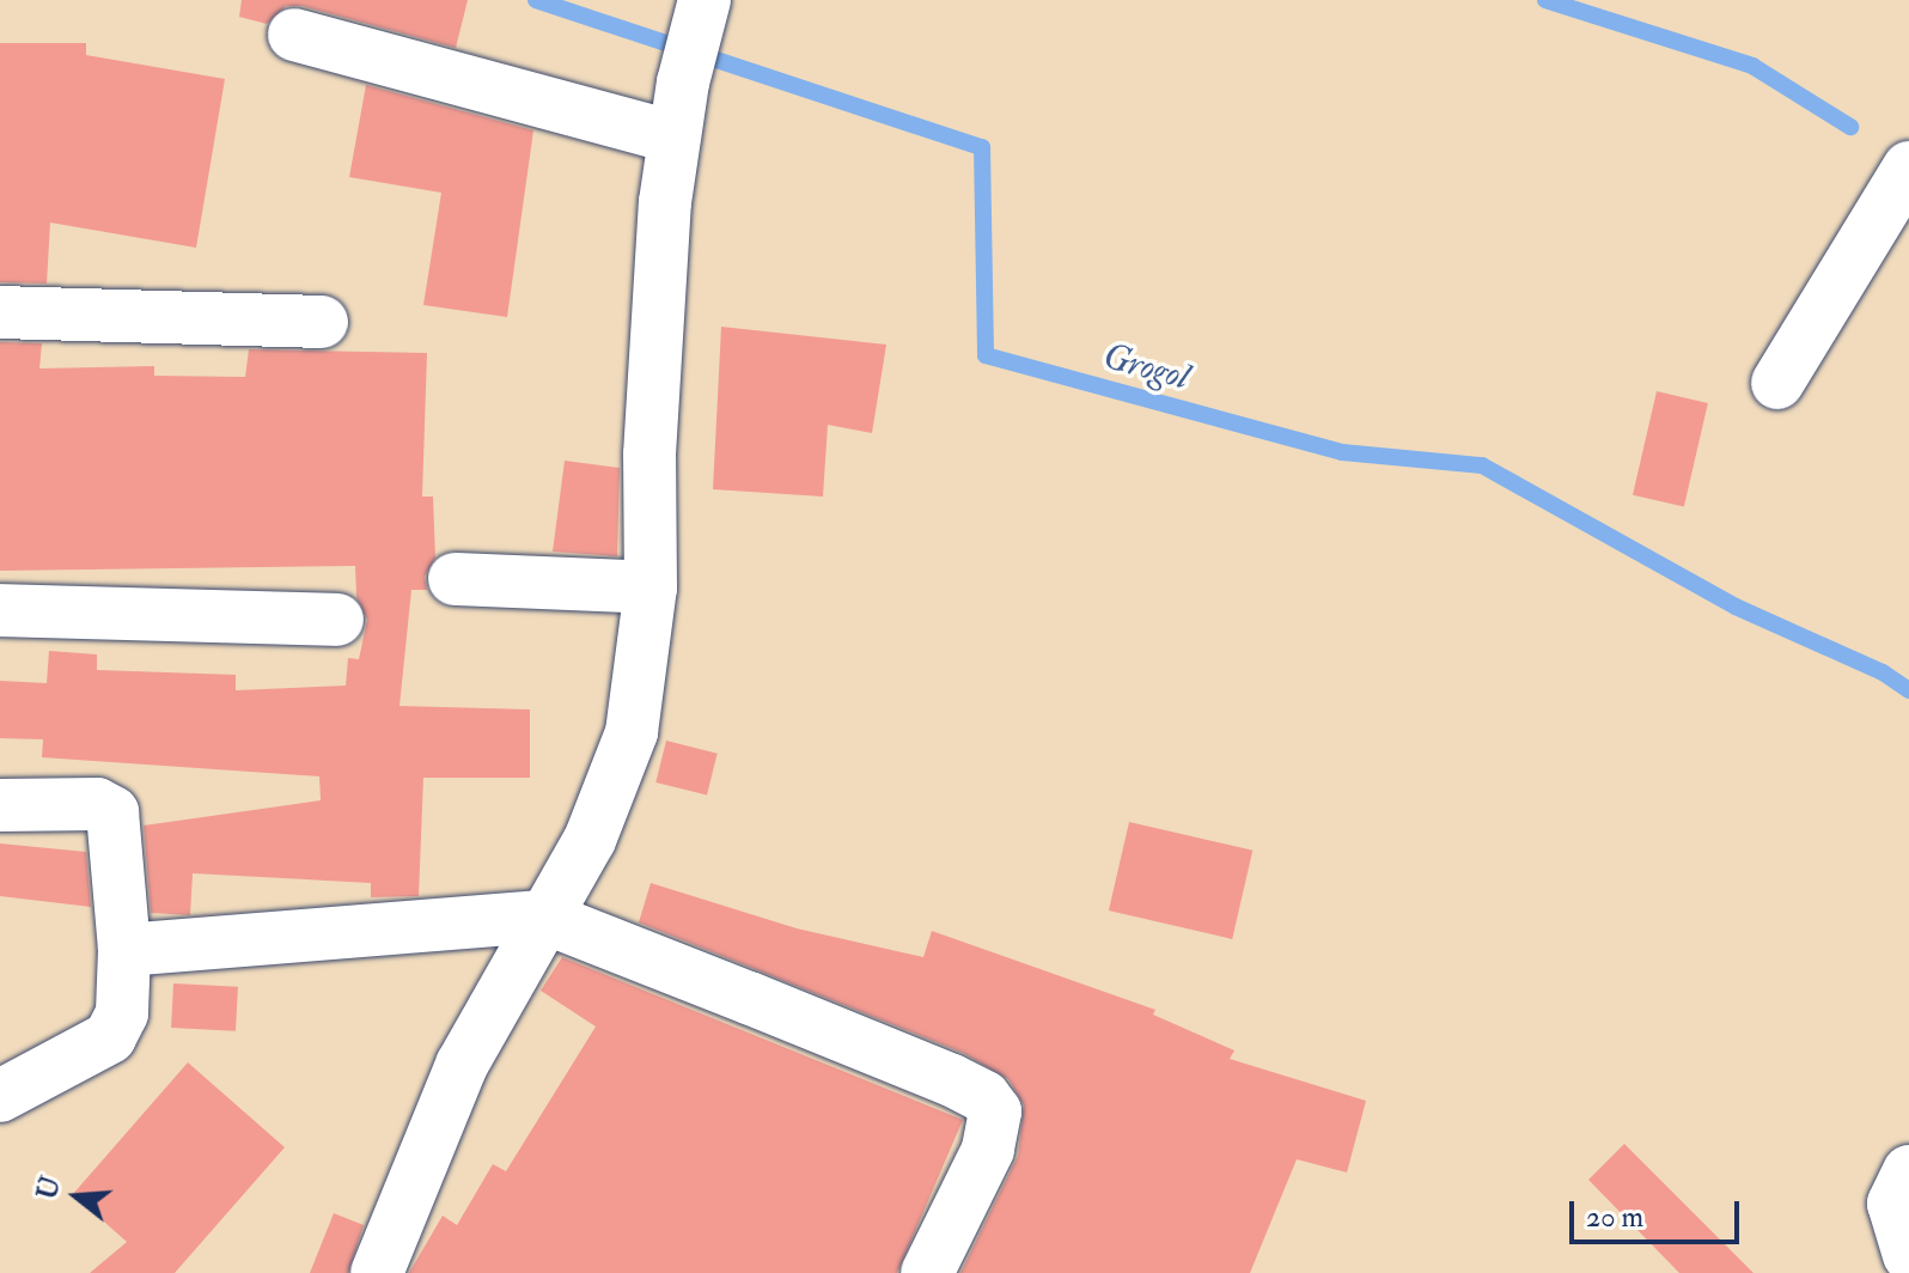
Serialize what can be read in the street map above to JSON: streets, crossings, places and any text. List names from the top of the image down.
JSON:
{
  "water": ["Grogol"],
  "scale_bar": "20 m",
  "north": "left"
}
